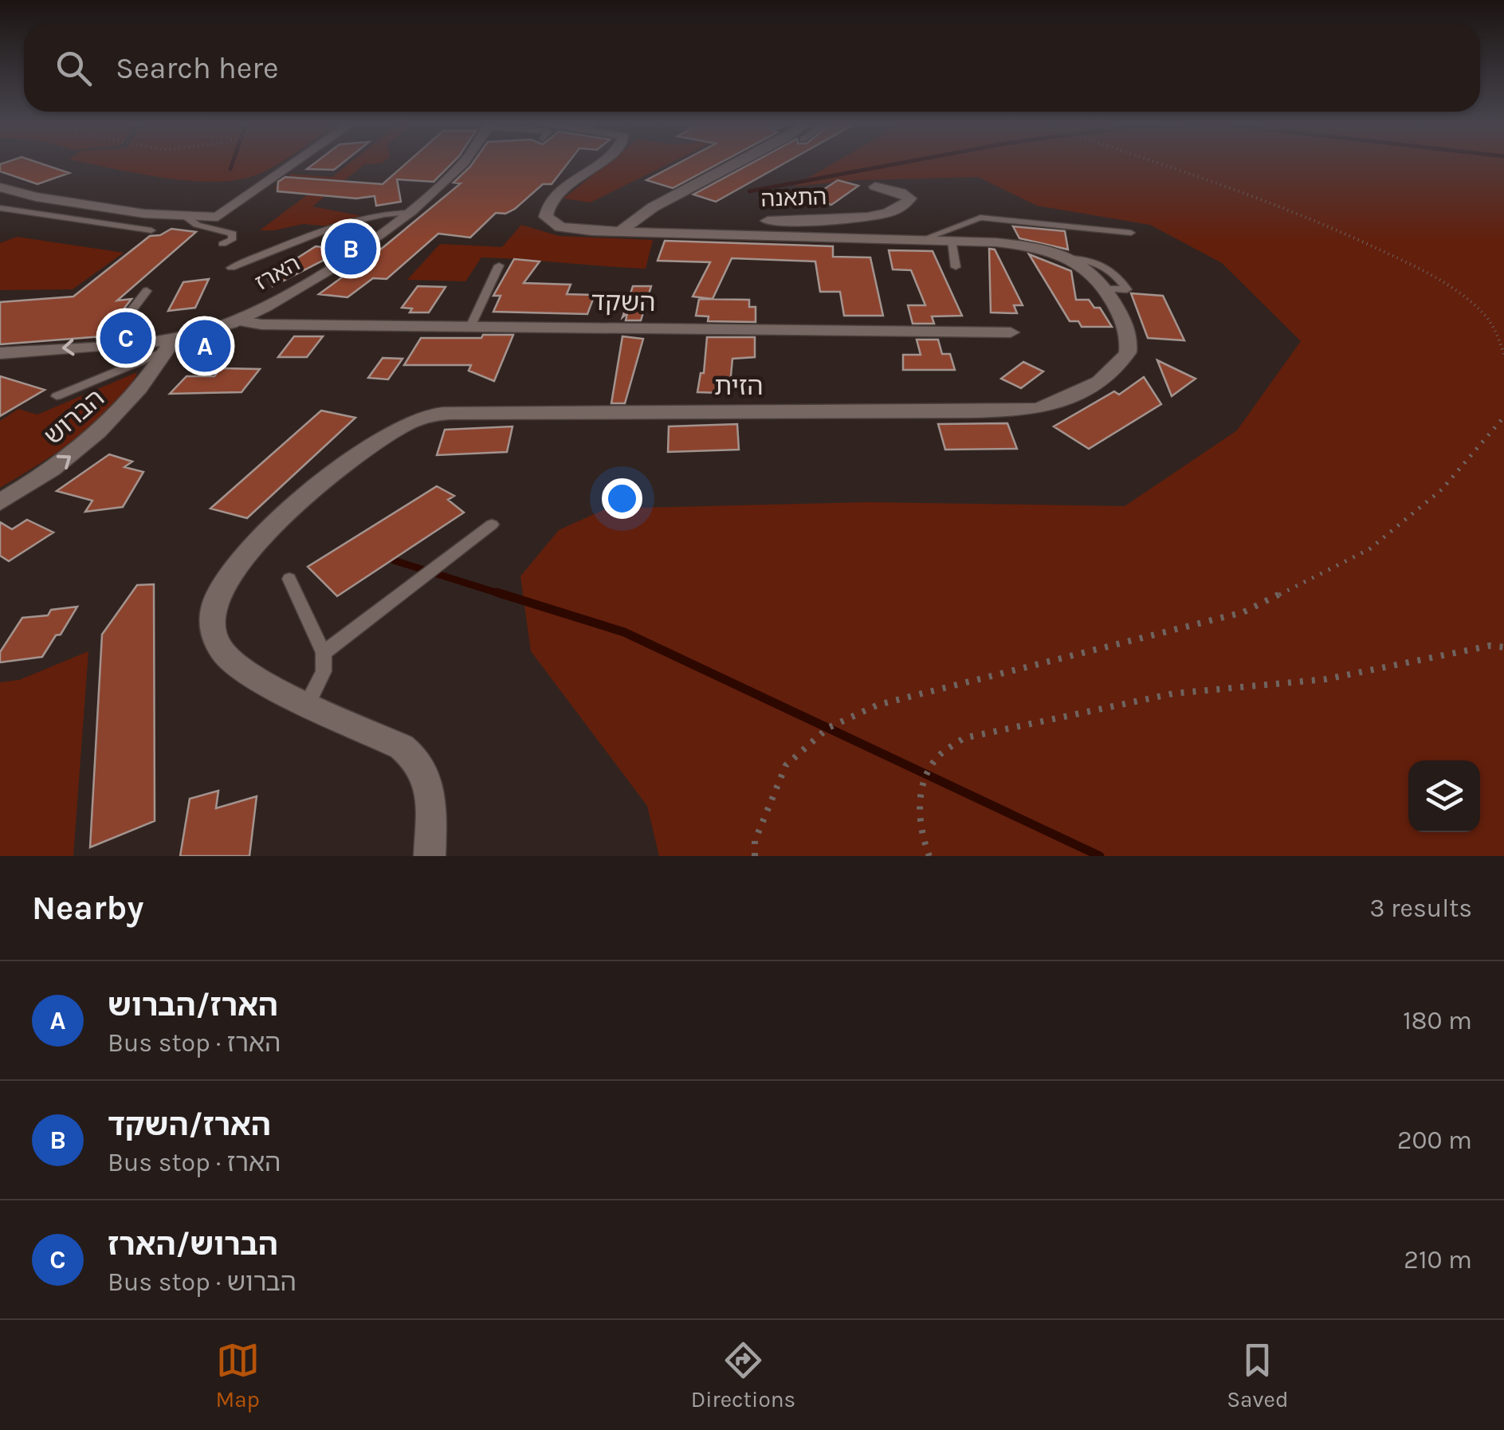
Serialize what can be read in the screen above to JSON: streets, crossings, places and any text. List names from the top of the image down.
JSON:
{
  "streets": {
    "street": [
      "התאנה",
      "הארז",
      "השקד",
      "הזית",
      "הברוש"
    ]
  },
  "crossings": [
    ["התאנה", "הזית"],
    ["הארז", "השקד"],
    ["הארז", "הברוש"]
  ],
  "page": {
    "search": "Search here",
    "pins": ["B", "C", "A"],
    "heading": ["Nearby", "3 results"],
    "list": [
      {
        "mark": "A",
        "name": "הארז/הברוש",
        "note": "Bus stop · הארז",
        "value": "180 m"
      },
      {
        "mark": "B",
        "name": "הארז/השקד",
        "note": "Bus stop · הארז",
        "value": "200 m"
      },
      {
        "mark": "C",
        "name": "הברוש/הארז",
        "note": "Bus stop · הברוש",
        "value": "210 m"
      }
    ],
    "nav": ["Map", "Directions", "Saved"]
  }
}
